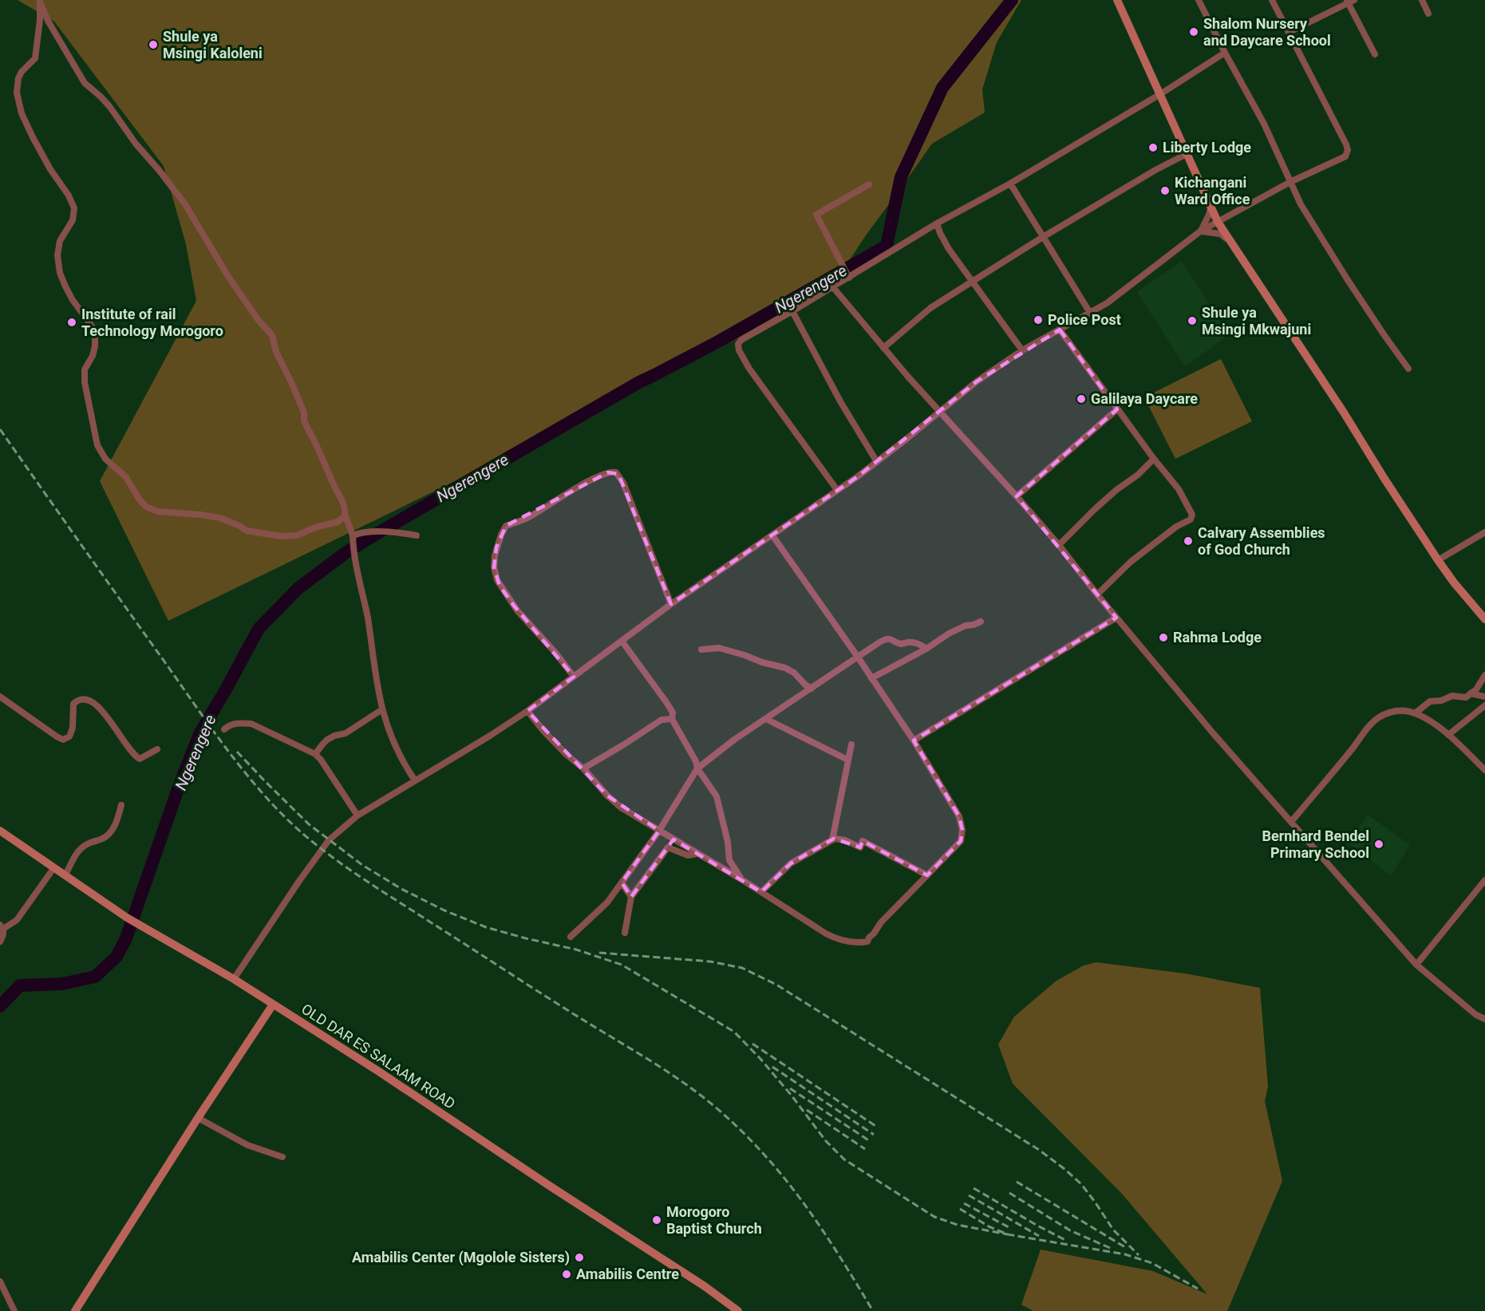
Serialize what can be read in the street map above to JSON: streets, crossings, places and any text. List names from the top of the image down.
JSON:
{
  "streets": {
    "street": ["OLD DAR ES SALAAM ROAD"]
  },
  "water": ["Ngerengere"],
  "places": [
    "Shalom Nursery and Daycare School",
    "Shule ya Msingi Kaloleni",
    "Liberty Lodge",
    "Kichangani Ward Office",
    "Police Post",
    "Shule ya Msingi Mkwajuni",
    "Institute of rail Technology Morogoro",
    "Galilaya Daycare",
    "Calvary Assemblies of God Church",
    "Rahma Lodge",
    "Bernhard Bendel Primary School",
    "Morogoro Baptist Church",
    "Amabilis Center (Mgolole Sisters)",
    "Amabilis Centre"
  ]
}
